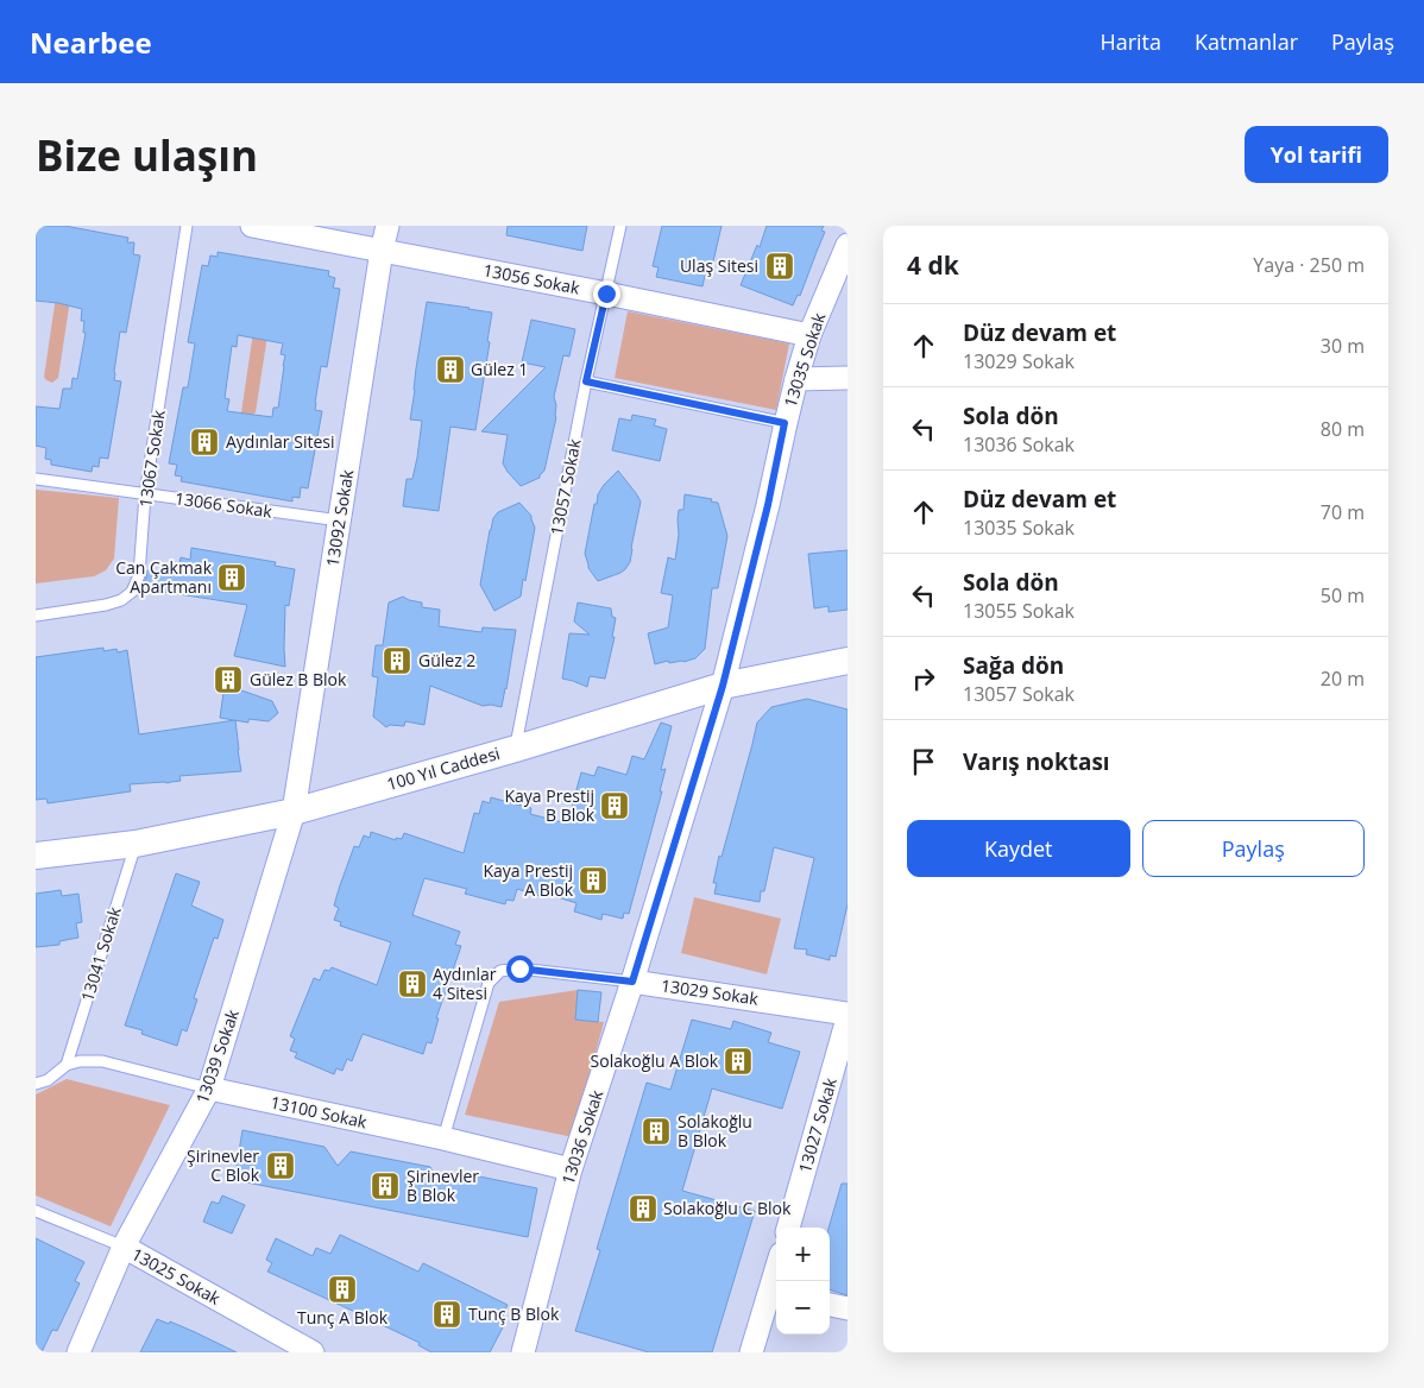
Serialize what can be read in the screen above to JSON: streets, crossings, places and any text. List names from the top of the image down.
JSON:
{
  "streets": {
    "street": [
      "13056 Sokak",
      "13035 Sokak",
      "13092 Sokak",
      "100 Yıl Caddesi",
      "13029 Sokak",
      "13039 Sokak",
      "13100 Sokak",
      "13027 Sokak",
      "13036 Sokak",
      "13025 Sokak"
    ],
    "lane": [
      "13067 Sokak",
      "13057 Sokak",
      "13066 Sokak",
      "13041 Sokak"
    ]
  },
  "crossings": [
    ["13056 Sokak", "13035 Sokak"],
    ["13056 Sokak", "13057 Sokak"],
    ["13056 Sokak", "13092 Sokak"],
    ["13035 Sokak", "100 Yıl Caddesi"],
    ["13035 Sokak", "13036 Sokak"],
    ["13067 Sokak", "13066 Sokak"],
    ["13057 Sokak", "100 Yıl Caddesi"],
    ["13066 Sokak", "13092 Sokak"],
    ["13092 Sokak", "100 Yıl Caddesi"],
    ["13092 Sokak", "13039 Sokak"],
    ["100 Yıl Caddesi", "13041 Sokak"],
    ["100 Yıl Caddesi", "13039 Sokak"],
    ["100 Yıl Caddesi", "13036 Sokak"],
    ["13041 Sokak", "13100 Sokak"],
    ["13029 Sokak", "13100 Sokak"],
    ["13029 Sokak", "13036 Sokak"],
    ["13039 Sokak", "13100 Sokak"],
    ["13039 Sokak", "13025 Sokak"],
    ["13100 Sokak", "13036 Sokak"]
  ],
  "places": {
    "building": [
      "Ulaş Sitesi",
      "Gülez 1",
      "Aydınlar Sitesi",
      "Can Çakmak Apartmanı",
      "Gülez 2",
      "Gülez B Blok",
      "Kaya Prestij B Blok",
      "Kaya Prestij A Blok",
      "Aydınlar 4 Sitesi",
      "Solakoğlu A Blok",
      "Solakoğlu B Blok",
      "Şirinevler C Blok",
      "Şirinevler B Blok",
      "Solakoğlu C Blok",
      "Tunç A Blok",
      "Tunç B Blok"
    ]
  },
  "page": {
    "header": "Nearbee",
    "nav": ["Harita", "Katmanlar", "Paylaş"],
    "buttons": [
      "Yol tarifi",
      ["Kaydet", "Paylaş"]
    ],
    "title": "Bize ulaşın",
    "heading": ["4 dk", "Yaya · 250 m"],
    "list": [
      ["Düz devam et", "13029 Sokak", "30 m"],
      ["Sola dön", "13036 Sokak", "80 m"],
      ["Düz devam et", "13035 Sokak", "70 m"],
      ["Sola dön", "13055 Sokak", "50 m"],
      ["Sağa dön", "13057 Sokak", "20 m"],
      "Varış noktası"
    ],
    "map_buttons": ["+", "−"]
  }
}
